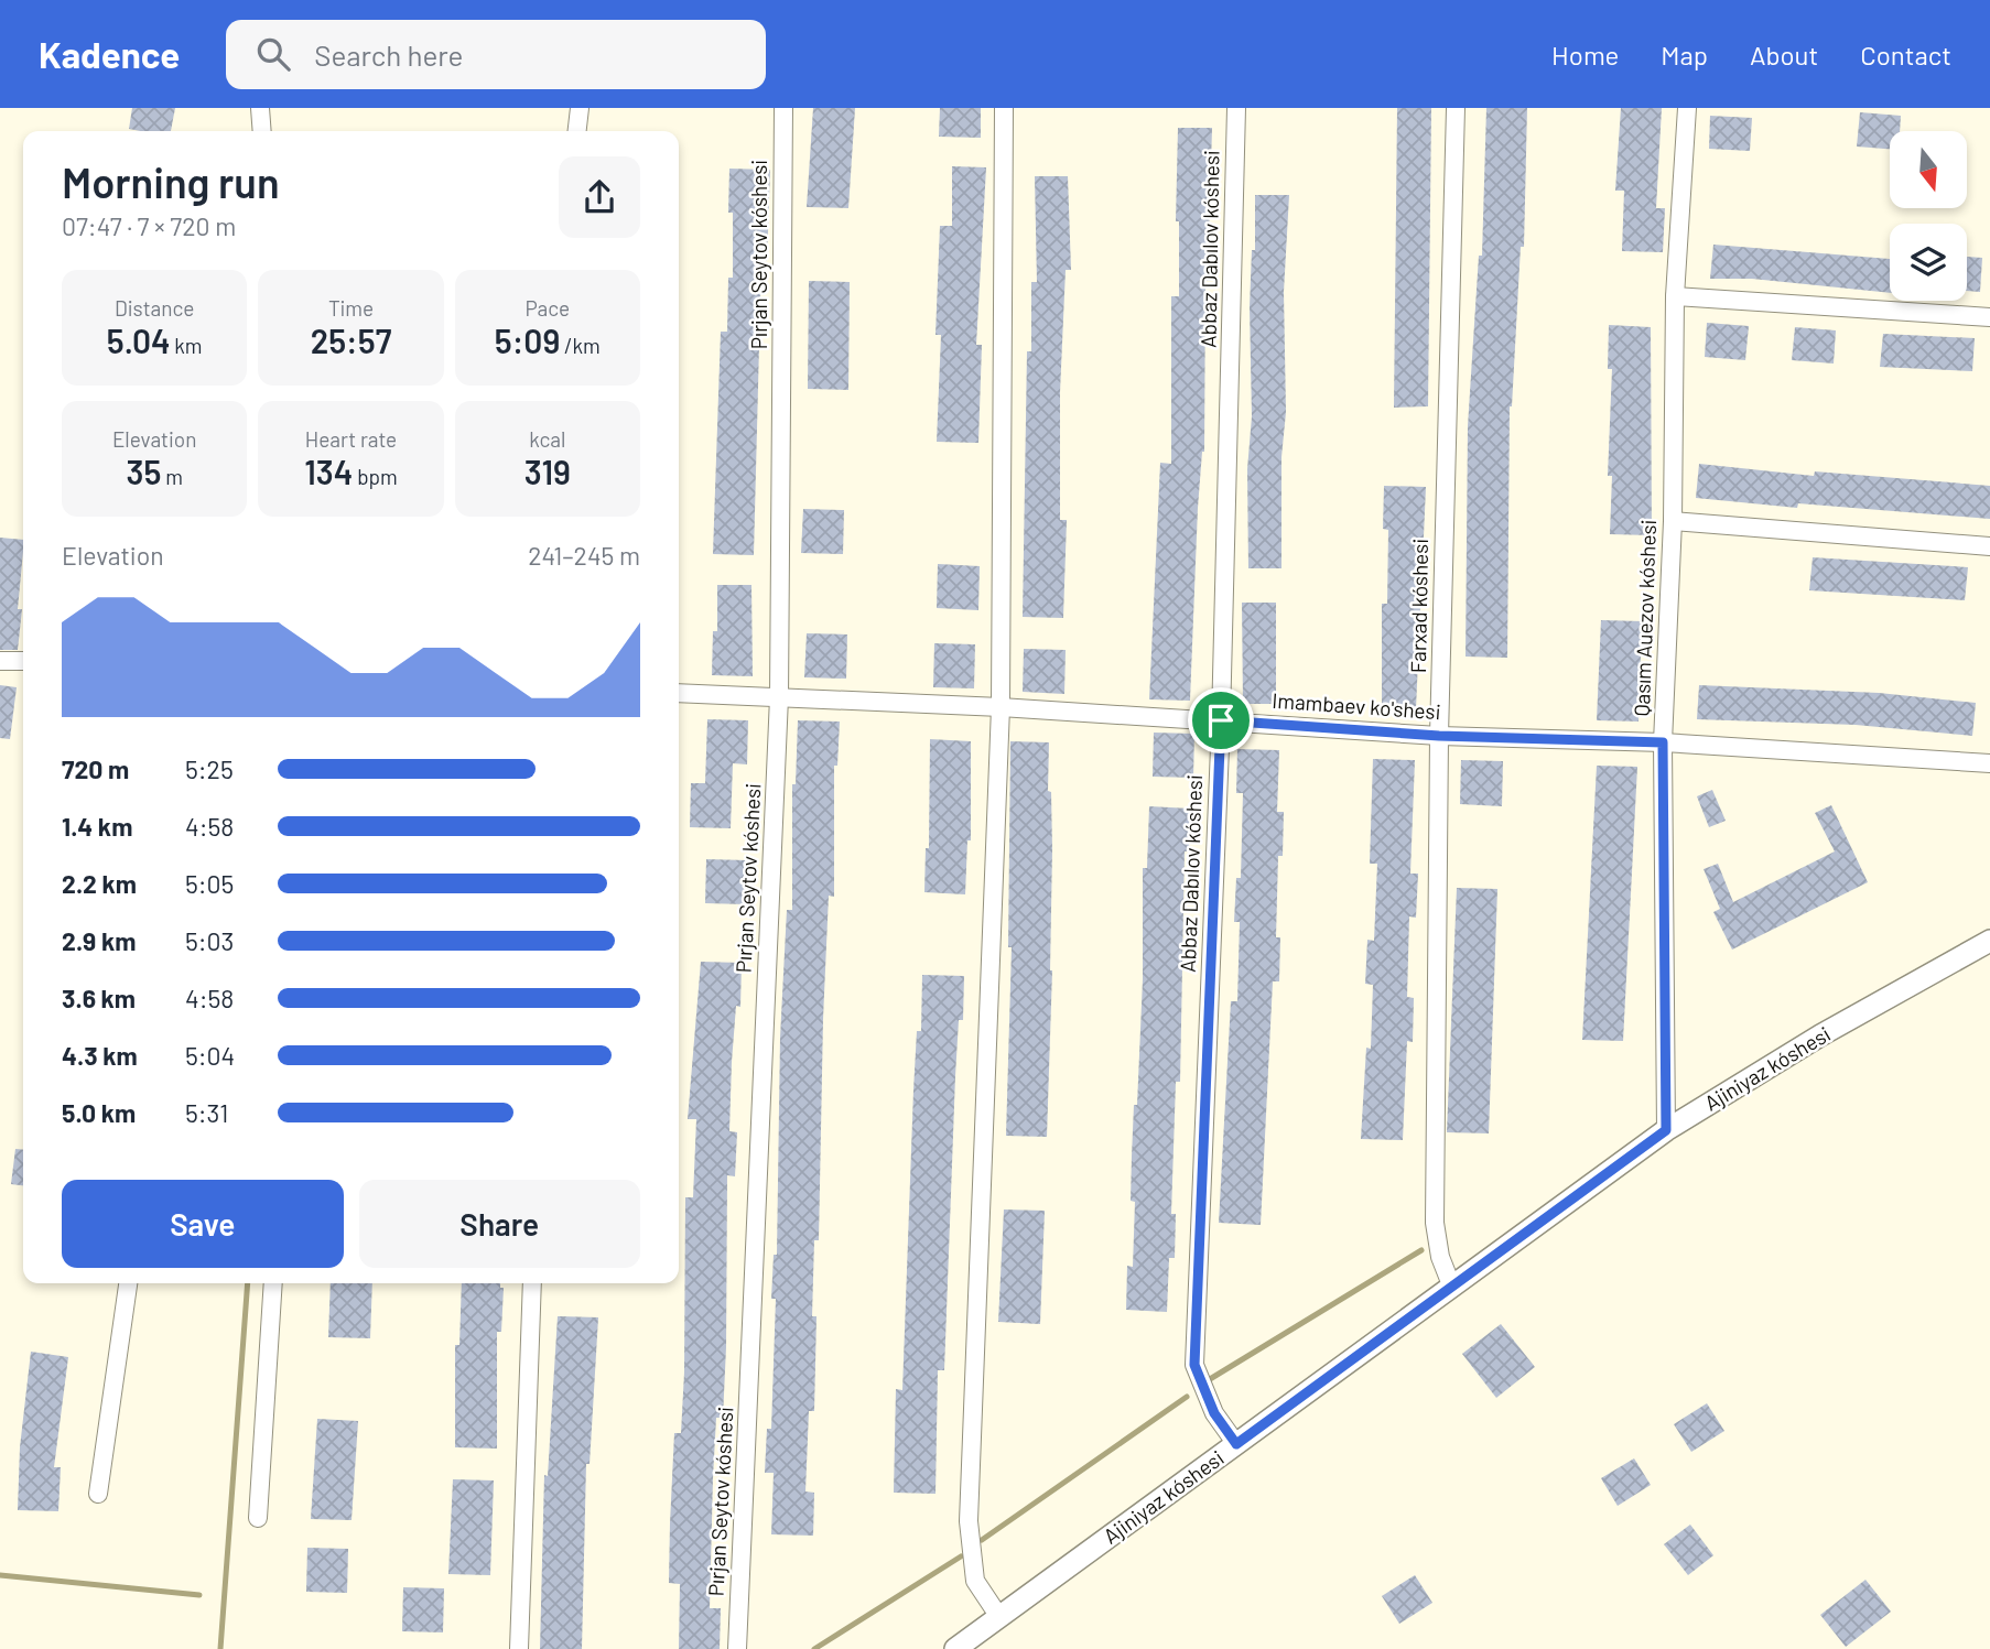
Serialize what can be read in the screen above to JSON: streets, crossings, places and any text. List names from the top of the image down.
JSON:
{
  "streets": {
    "street": [
      "Abbaz Dabılov kóshesi",
      "Pırjan Seytov kóshesi",
      "Farxad kóshesi",
      "Qasım Auezov kóshesi",
      "Imambaev ko'shesi",
      "Ajiniyaz kóshesi"
    ]
  },
  "crossings": [
    ["Abbaz Dabılov kóshesi", "Imambaev ko'shesi"],
    ["Abbaz Dabılov kóshesi", "Ajiniyaz kóshesi"],
    ["Pırjan Seytov kóshesi", "Imambaev ko'shesi"],
    ["Farxad kóshesi", "Imambaev ko'shesi"],
    ["Farxad kóshesi", "Ajiniyaz kóshesi"],
    ["Qasım Auezov kóshesi", "Imambaev ko'shesi"],
    ["Qasım Auezov kóshesi", "Ajiniyaz kóshesi"]
  ],
  "north": "bottom",
  "page": {
    "header": "Kadence",
    "search": "Search here",
    "nav": [
      "Home",
      "Map",
      "About",
      "Contact"
    ],
    "heading": ["Morning run", "07:47 · 7 × 720 m"],
    "stats": [
      ["Distance", "5.04 km"],
      ["Time", "25:57"],
      ["Pace", "5:09 /km"],
      ["Elevation", "35 m"],
      ["Heart rate", "134 bpm"],
      ["kcal", "319"]
    ],
    "chart": ["Elevation", "241–245 m"],
    "list": [
      {
        "name": "720 m",
        "note": "5:25"
      },
      {
        "name": "1.4 km",
        "note": "4:58"
      },
      {
        "name": "2.2 km",
        "note": "5:05"
      },
      {
        "name": "2.9 km",
        "note": "5:03"
      },
      {
        "name": "3.6 km",
        "note": "4:58"
      },
      {
        "name": "4.3 km",
        "note": "5:04"
      },
      {
        "name": "5.0 km",
        "note": "5:31"
      }
    ],
    "buttons": ["Save", "Share"]
  }
}
